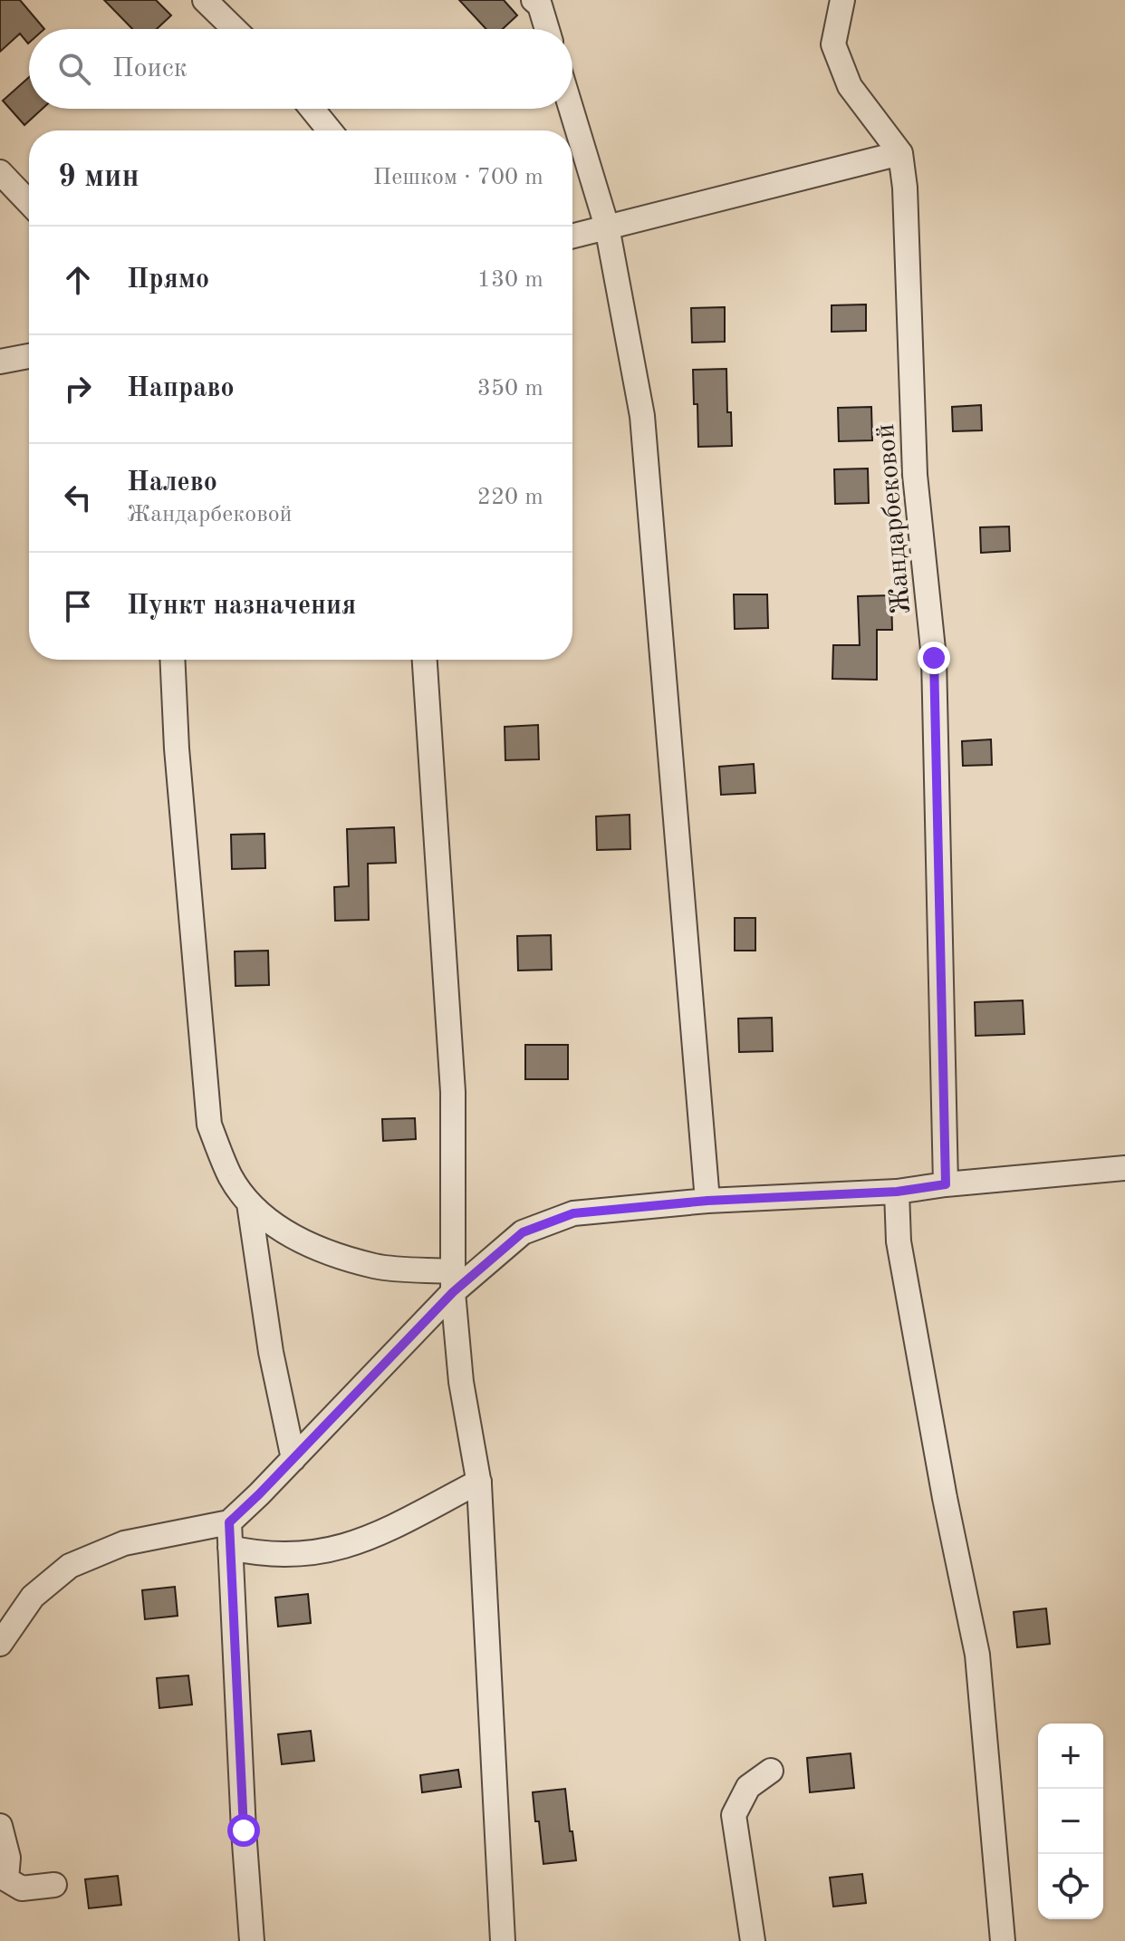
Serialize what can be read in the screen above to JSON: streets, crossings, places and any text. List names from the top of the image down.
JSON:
{
  "streets": {
    "street": ["Жандарбековой"]
  },
  "page": {
    "search": "Поиск",
    "heading": ["9 мин", "Пешком · 700 m"],
    "list": [
      ["Прямо", "130 m"],
      ["Направо", "350 m"],
      ["Налево", "Жандарбековой", "220 m"],
      "Пункт назначения"
    ],
    "map_buttons": ["+", "−"]
  }
}
